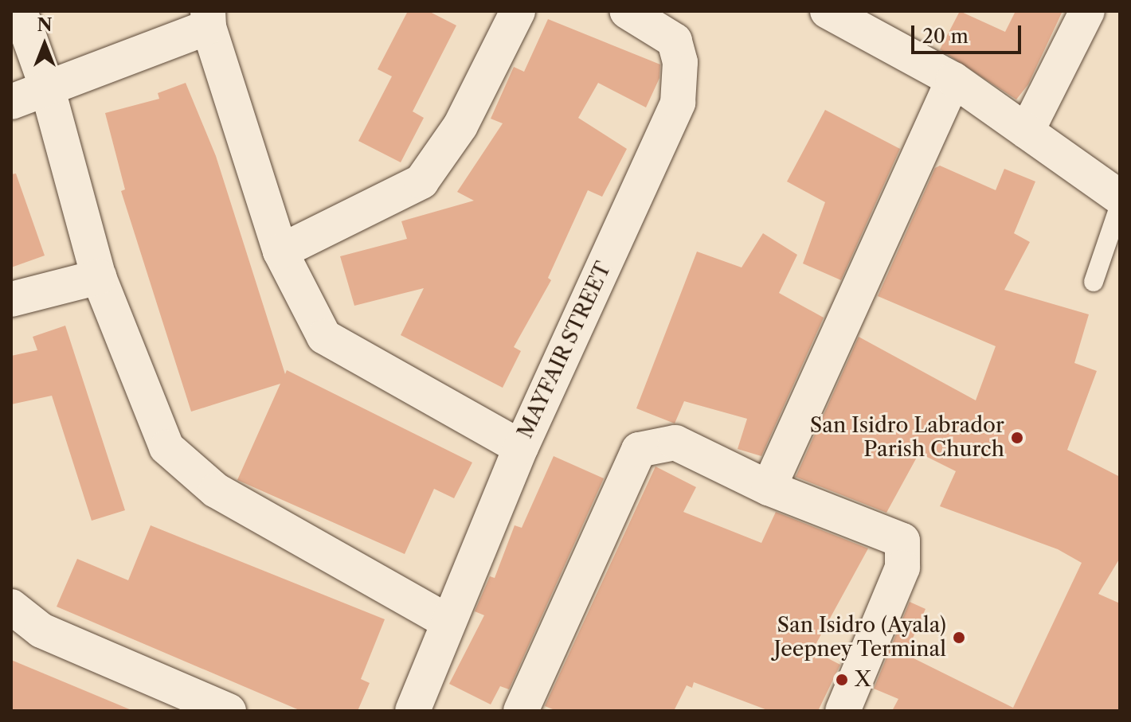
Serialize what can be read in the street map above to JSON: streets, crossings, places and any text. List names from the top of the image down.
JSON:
{
  "streets": {
    "street": ["MAYFAIR STREET"]
  },
  "places": ["San Isidro Labrador Parish Church", "San Isidro (Ayala) Jeepney Terminal", "X"],
  "scale_bar": "20 m",
  "north": "top"
}
